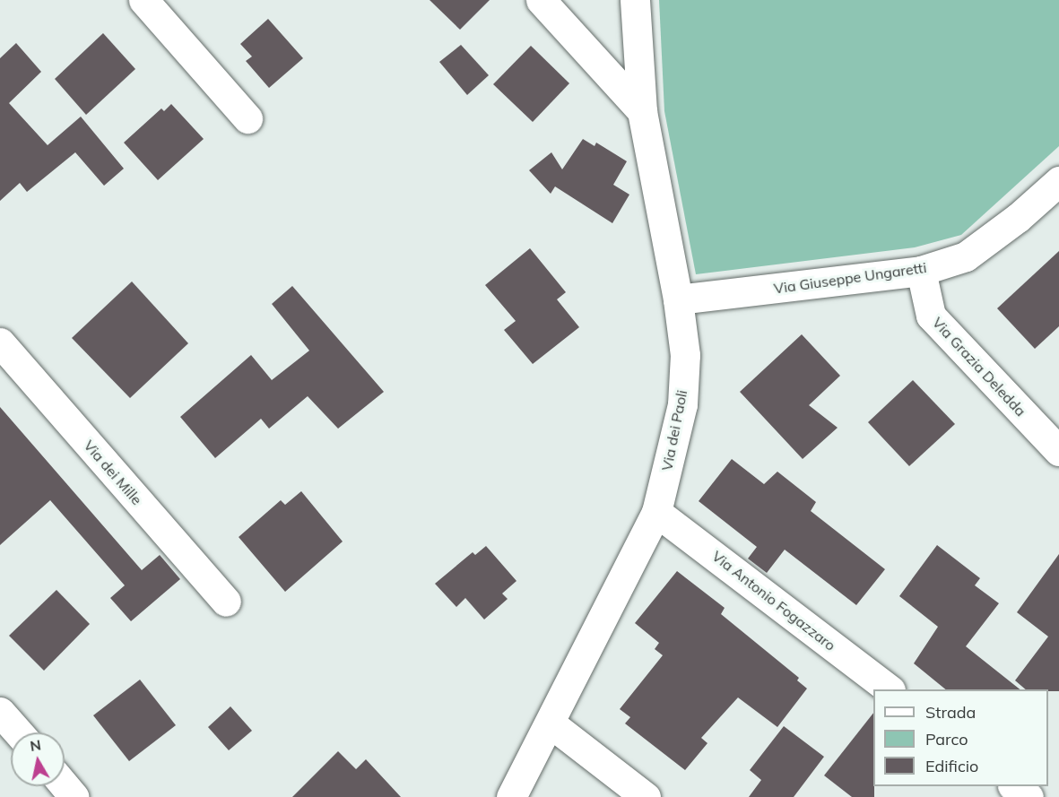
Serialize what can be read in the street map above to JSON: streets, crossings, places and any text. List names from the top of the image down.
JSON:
{
  "streets": {
    "street": [
      "Via Giuseppe Ungaretti",
      "Via Grazia Deledda",
      "Via dei Paoli",
      "Via dei Mille",
      "Via Antonio Fogazzaro"
    ]
  },
  "crossings": [
    ["Via Giuseppe Ungaretti", "Via Grazia Deledda"],
    ["Via Giuseppe Ungaretti", "Via dei Paoli"],
    ["Via dei Paoli", "Via Antonio Fogazzaro"]
  ],
  "legend": ["Strada", "Parco", "Edificio"],
  "north": "top"
}
